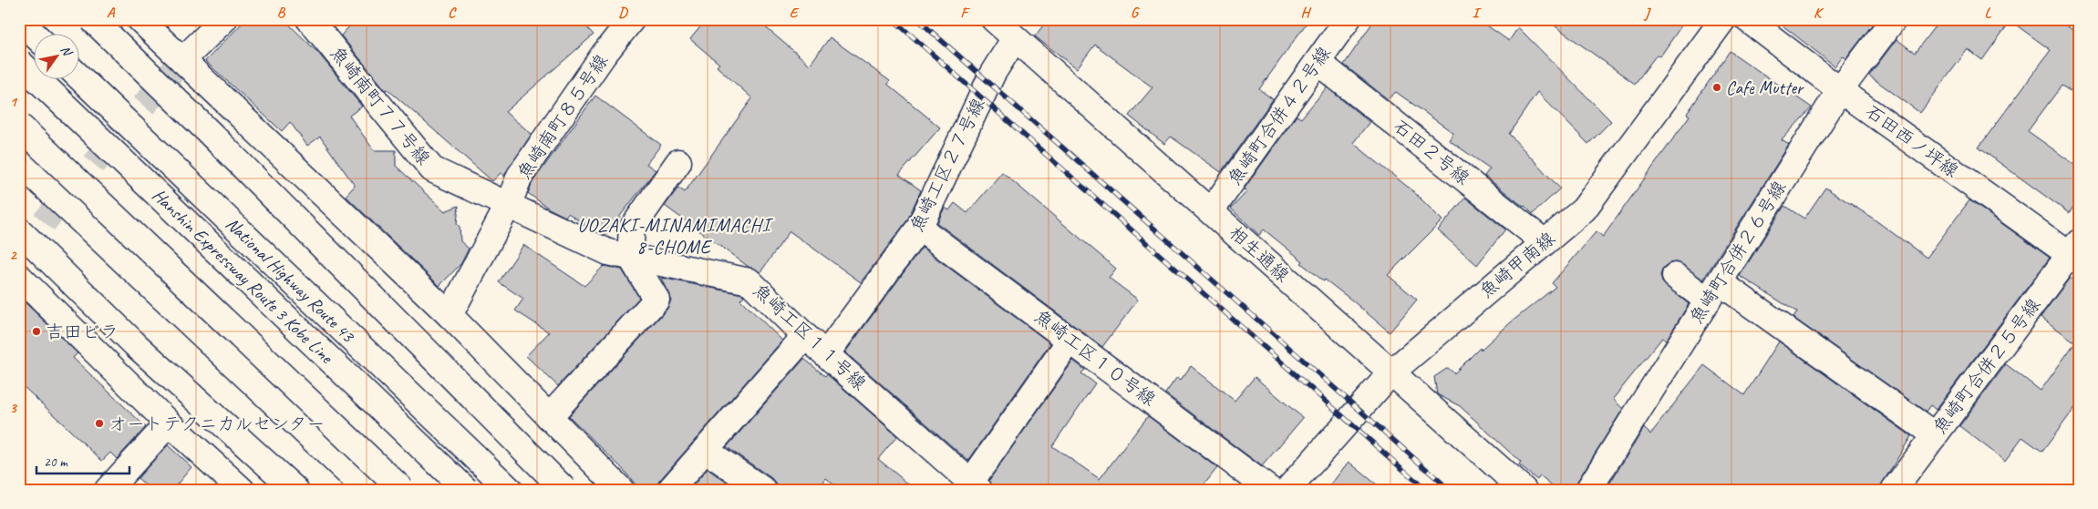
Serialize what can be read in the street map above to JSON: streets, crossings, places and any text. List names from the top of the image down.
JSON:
{
  "streets": {
    "main road": [
      "魚崎南町７７号線",
      "魚崎町合併４２号線",
      "魚崎南町８５号線",
      "石田西ノ坪線",
      "石田２号線",
      "魚崎工区２７号線",
      "魚崎町合併２６号線",
      "相生通線",
      "魚崎甲南線",
      "Hanshin Expressway Route 3 Kobe Line",
      "National Highway Route 43",
      "魚崎工区１１号線",
      "魚崎工区１０号線",
      "魚崎町合併２５号線"
    ]
  },
  "crossings": [
    ["魚崎南町７７号線", "魚崎南町８５号線"],
    ["魚崎南町７７号線", "魚崎工区１１号線"],
    ["魚崎町合併４２号線", "石田２号線"],
    ["魚崎町合併４２号線", "相生通線"],
    ["魚崎南町８５号線", "魚崎工区１１号線"],
    ["石田西ノ坪線", "魚崎町合併２６号線"],
    ["石田西ノ坪線", "魚崎町合併２５号線"],
    ["石田２号線", "魚崎甲南線"],
    ["魚崎工区２７号線", "相生通線"],
    ["魚崎工区２７号線", "魚崎工区１１号線"],
    ["魚崎工区２７号線", "魚崎工区１０号線"],
    ["相生通線", "魚崎甲南線"]
  ],
  "districts": ["UOZAKI-MINAMIMACHI 8-CHOME"],
  "places": ["Cafe Mutter", "吉田ビラ", "オートテクニカルセンター"],
  "scale_bar": "20 m",
  "north": "top right",
  "grid": {
    "columns": [
      "A",
      "B",
      "C",
      "D",
      "E",
      "F",
      "G",
      "H",
      "I",
      "J",
      "K",
      "L"
    ],
    "rows": ["1", "2", "3"]
  }
}
